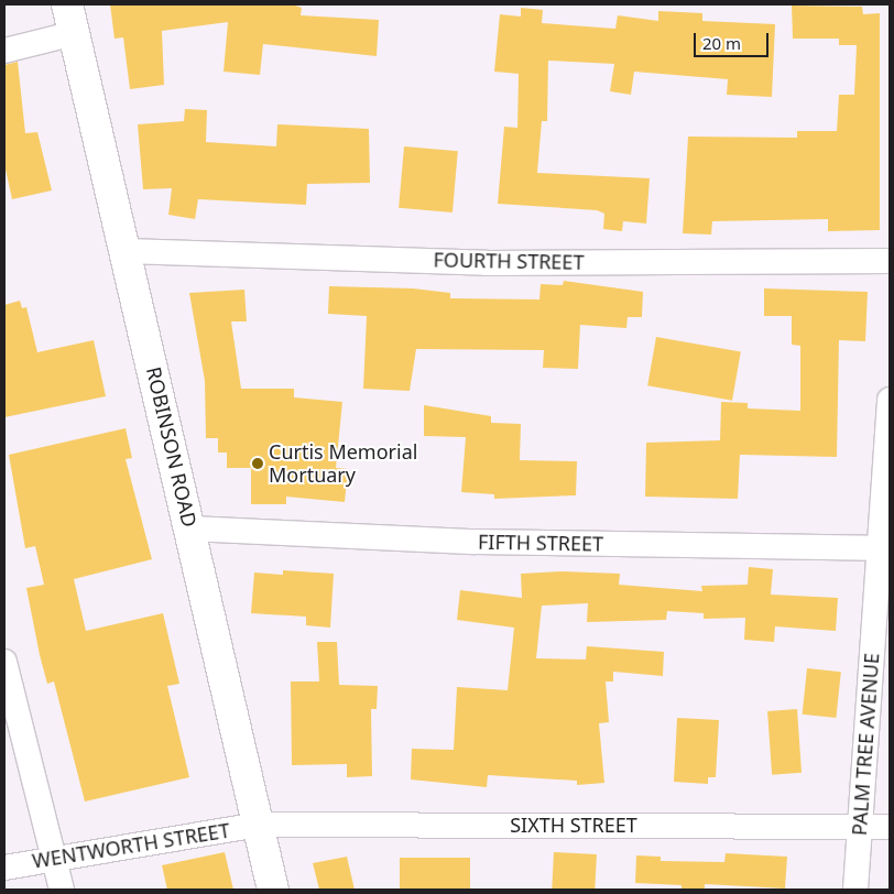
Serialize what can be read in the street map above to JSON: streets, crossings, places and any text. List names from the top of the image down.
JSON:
{
  "streets": {
    "main road": ["ROBINSON ROAD"],
    "street": [
      "FOURTH STREET",
      "FIFTH STREET",
      "PALM TREE AVENUE",
      "SIXTH STREET",
      "WENTWORTH STREET"
    ]
  },
  "crossings": [
    ["FOURTH STREET", "ROBINSON ROAD"],
    ["ROBINSON ROAD", "FIFTH STREET"],
    ["ROBINSON ROAD", "SIXTH STREET"],
    ["ROBINSON ROAD", "WENTWORTH STREET"],
    ["FIFTH STREET", "PALM TREE AVENUE"],
    ["PALM TREE AVENUE", "SIXTH STREET"],
    ["SIXTH STREET", "WENTWORTH STREET"]
  ],
  "places": ["Curtis Memorial Mortuary"],
  "scale_bar": "20 m"
}
